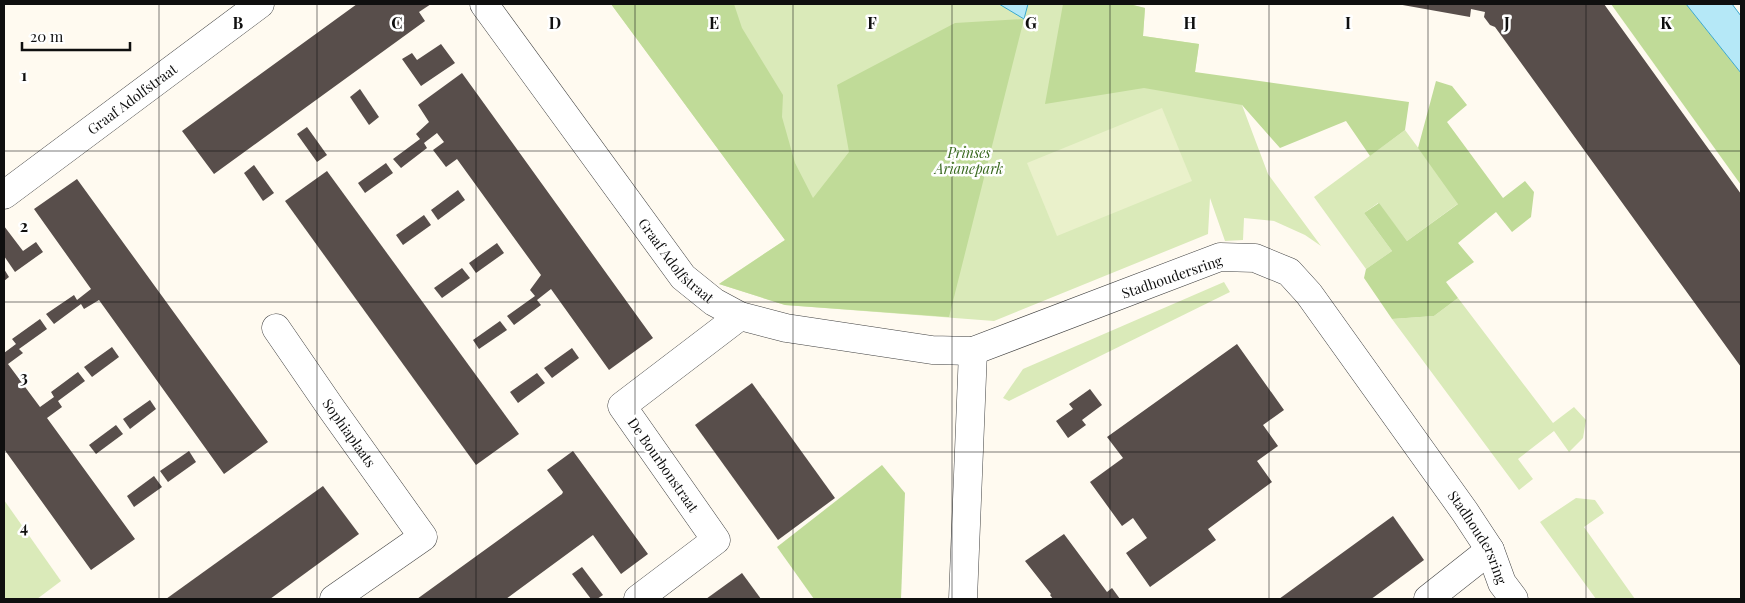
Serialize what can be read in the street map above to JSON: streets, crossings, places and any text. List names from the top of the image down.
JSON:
{
  "streets": {
    "street": [
      "Graaf Adolfstraat",
      "Stadhoudersring",
      "Sophiaplaats",
      "De Bourbonstraat"
    ]
  },
  "crossings": [
    ["Graaf Adolfstraat", "Stadhoudersring"],
    ["Graaf Adolfstraat", "De Bourbonstraat"]
  ],
  "parks": ["Prinses Arianepark"],
  "scale_bar": "20 m",
  "grid": {
    "columns": [
      "B",
      "C",
      "D",
      "E",
      "F",
      "G",
      "H",
      "I",
      "J",
      "K"
    ],
    "rows": [
      "1",
      "2",
      "3",
      "4"
    ]
  }
}
